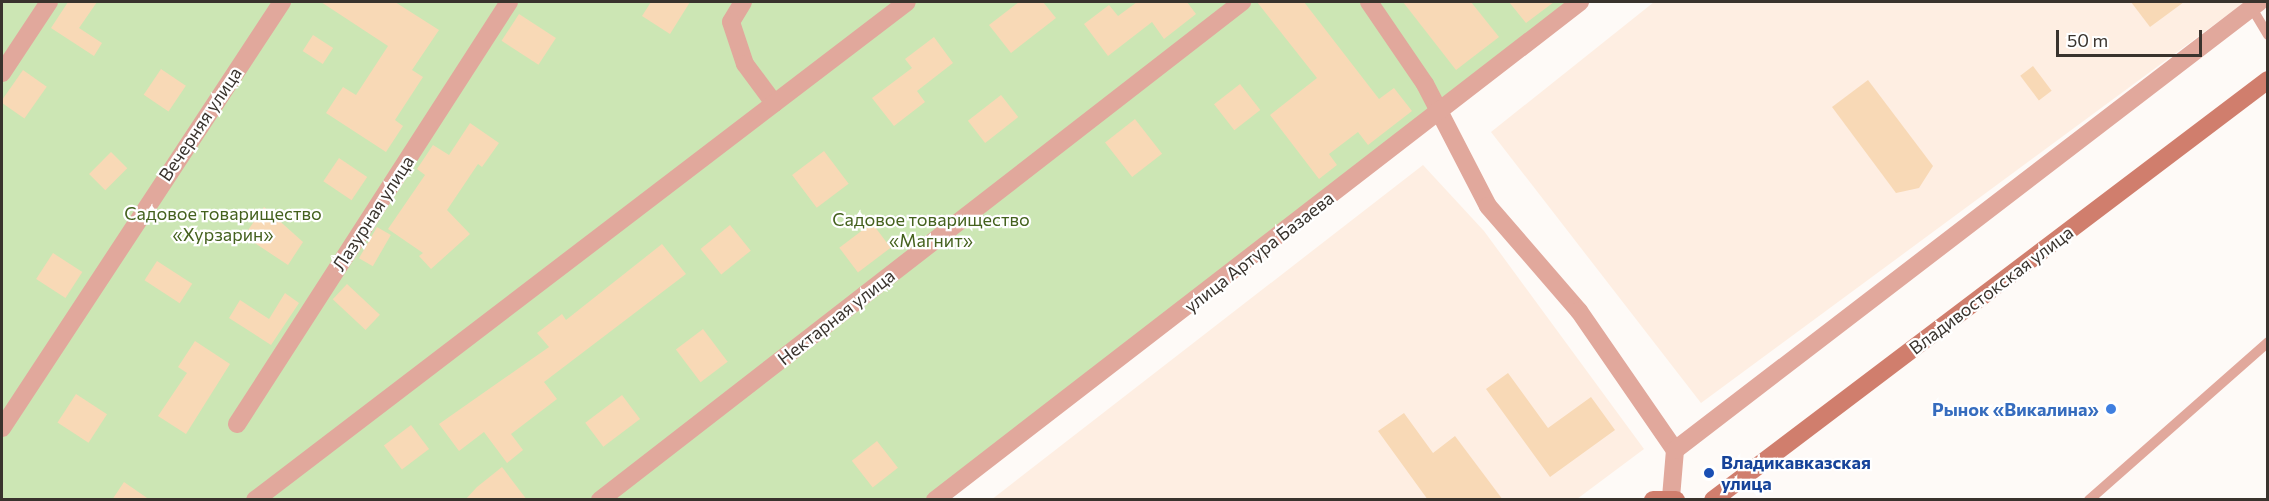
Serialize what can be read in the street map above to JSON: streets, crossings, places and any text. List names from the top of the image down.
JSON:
{
  "streets": {
    "main road": ["Владивостокская улица"],
    "street": [
      "Вечерняя улица",
      "Лазурная улица",
      "улица Артура Базаева",
      "Нектарная улица"
    ]
  },
  "parks": ["Садовое товарищество «Хурзарин»", "Садовое товарищество «Магнит»"],
  "places": ["Рынок «Викалина»", "Владикавказская улица"],
  "scale_bar": "50 m"
}
